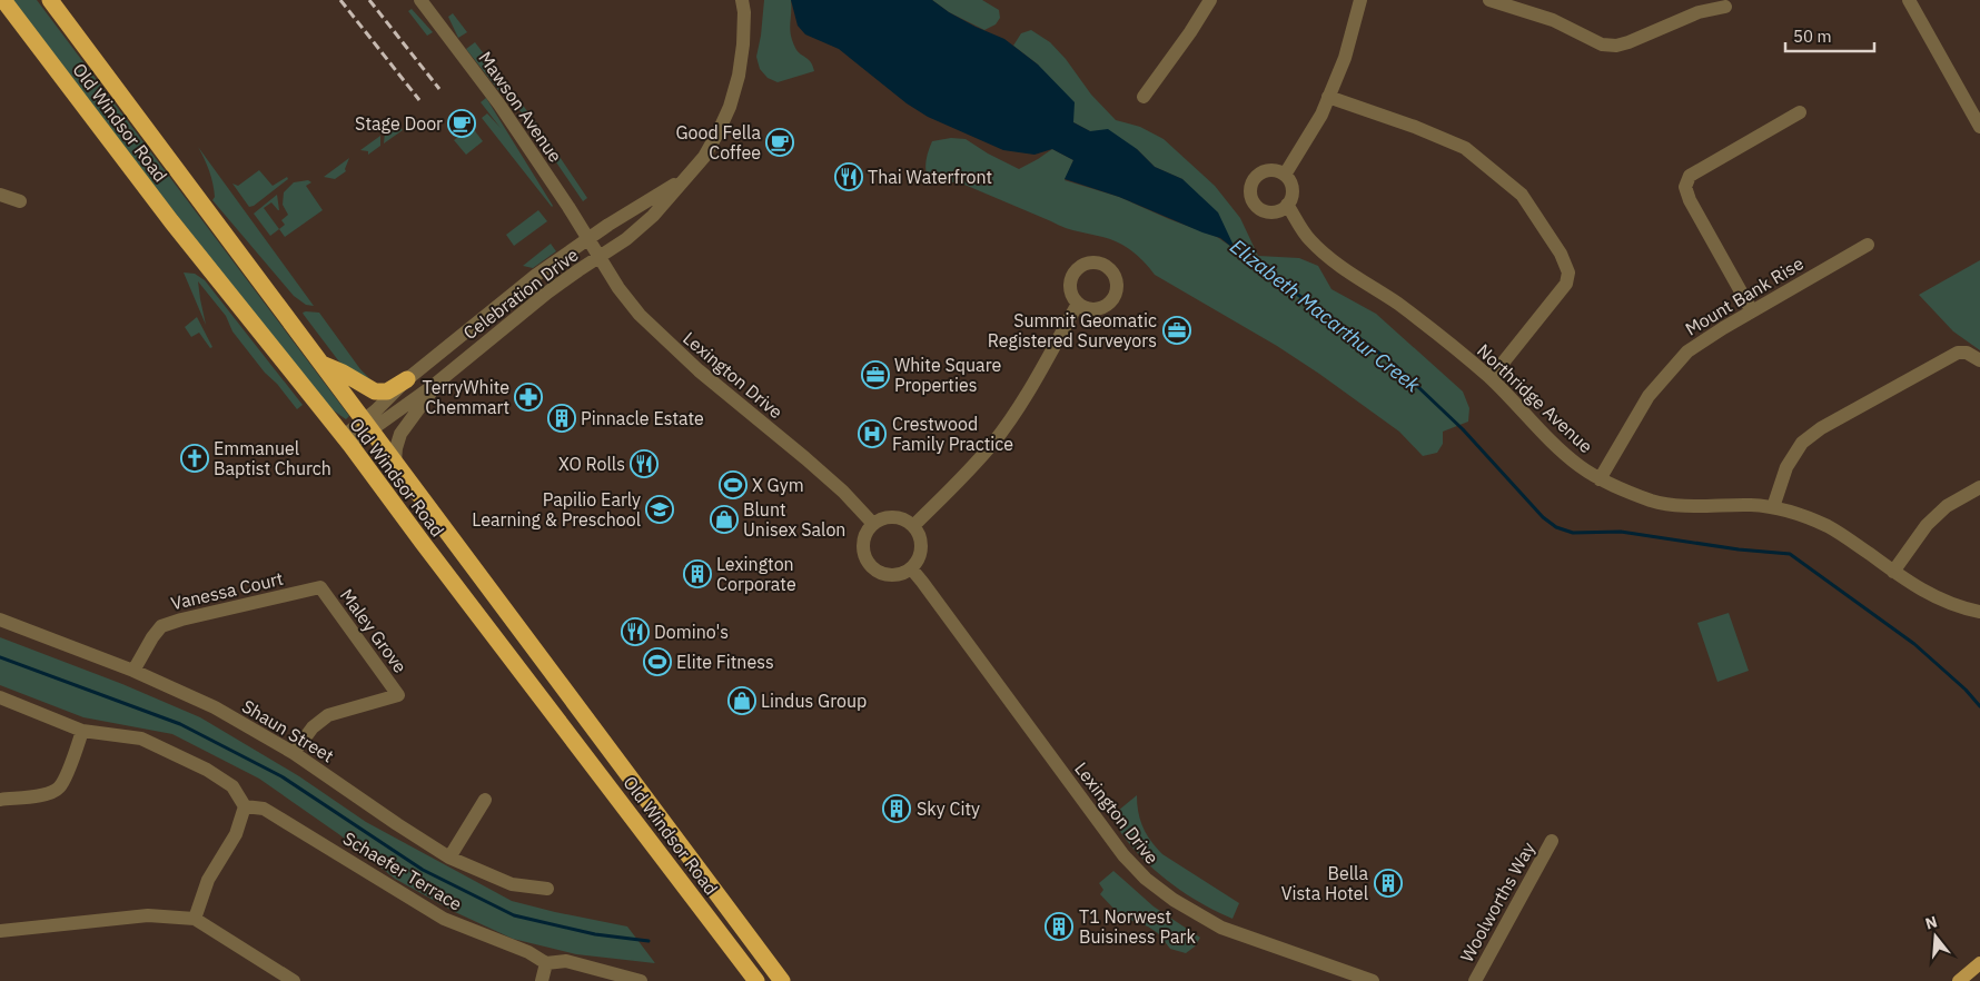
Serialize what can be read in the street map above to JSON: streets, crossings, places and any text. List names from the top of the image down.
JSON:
{
  "streets": {
    "highway": ["Old Windsor Road"],
    "street": [
      "Mawson Avenue",
      "Celebration Drive",
      "Mount Bank Rise",
      "Lexington Drive",
      "Northridge Avenue",
      "Vanessa Court",
      "Maley Grove",
      "Shaun Street",
      "Schaefer Terrace",
      "Woolworths Way"
    ]
  },
  "crossings": [
    ["Mawson Avenue", "Celebration Drive"],
    ["Mawson Avenue", "Lexington Drive"],
    ["Old Windsor Road", "Celebration Drive"],
    ["Celebration Drive", "Lexington Drive"],
    ["Mount Bank Rise", "Northridge Avenue"],
    ["Vanessa Court", "Maley Grove"],
    ["Vanessa Court", "Shaun Street"],
    ["Maley Grove", "Shaun Street"]
  ],
  "water": ["Elizabeth Macarthur Creek"],
  "places": {
    "cafe": ["Stage Door", "Good Fella Coffee"],
    "restaurant": ["Thai Waterfront", "XO Rolls", "Domino's"],
    "office": ["Summit Geomatic Registered Surveyors", "White Square Properties"],
    "pharmacy": ["TerryWhite Chemmart"],
    "building": [
      "Pinnacle Estate",
      "Lexington Corporate",
      "Sky City",
      "Bella Vista Hotel",
      "T1 Norwest Buisiness Park"
    ],
    "hospital": ["Crestwood Family Practice"],
    "church": ["Emmanuel Baptist Church"],
    "sports": ["X Gym", "Elite Fitness"],
    "school or university": ["Papilio Early Learning & Preschool"],
    "shop": ["Blunt Unisex Salon", "Lindus Group"]
  },
  "scale_bar": "50 m",
  "north": "top"
}
